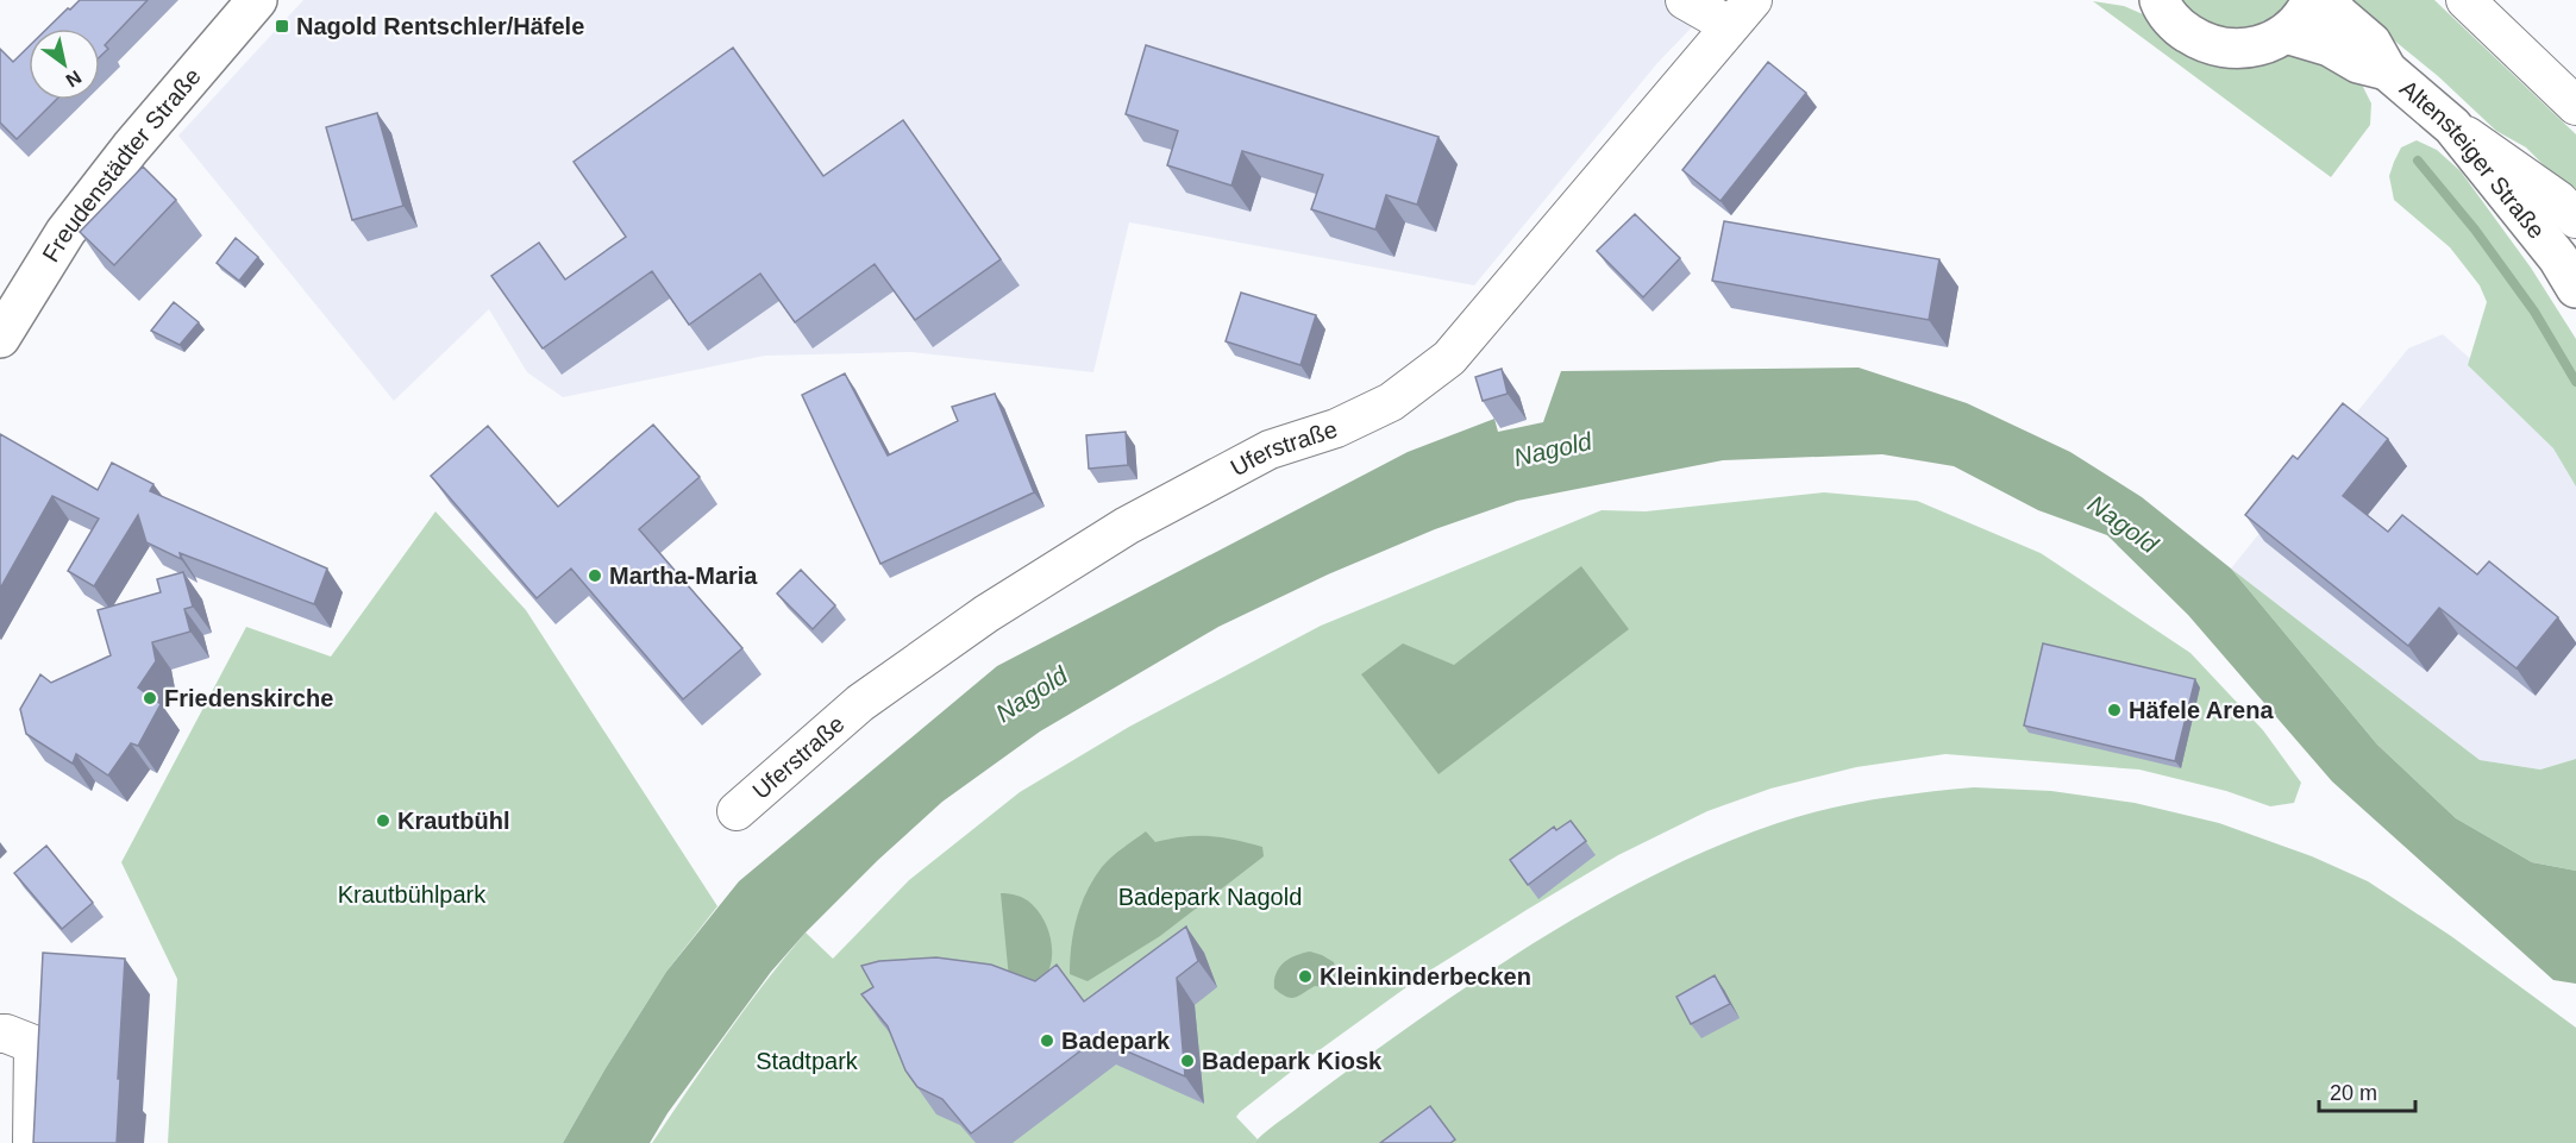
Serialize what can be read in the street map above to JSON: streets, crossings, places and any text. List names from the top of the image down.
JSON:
{
  "streets": {
    "main road": ["Altensteiger Straße", "Freudenstädter Straße"],
    "street": ["Uferstraße"]
  },
  "water": ["Nagold"],
  "parks": ["Krautbühlpark", "Badepark Nagold", "Stadtpark"],
  "places": {
    "transit": ["Nagold Rentschler/Häfele"],
    "other": [
      "Martha-Maria",
      "Friedenskirche",
      "Häfele Arena",
      "Krautbühl",
      "Kleinkinderbecken",
      "Badepark",
      "Badepark Kiosk"
    ]
  },
  "scale_bar": "20 m",
  "north": "bottom right"
}
